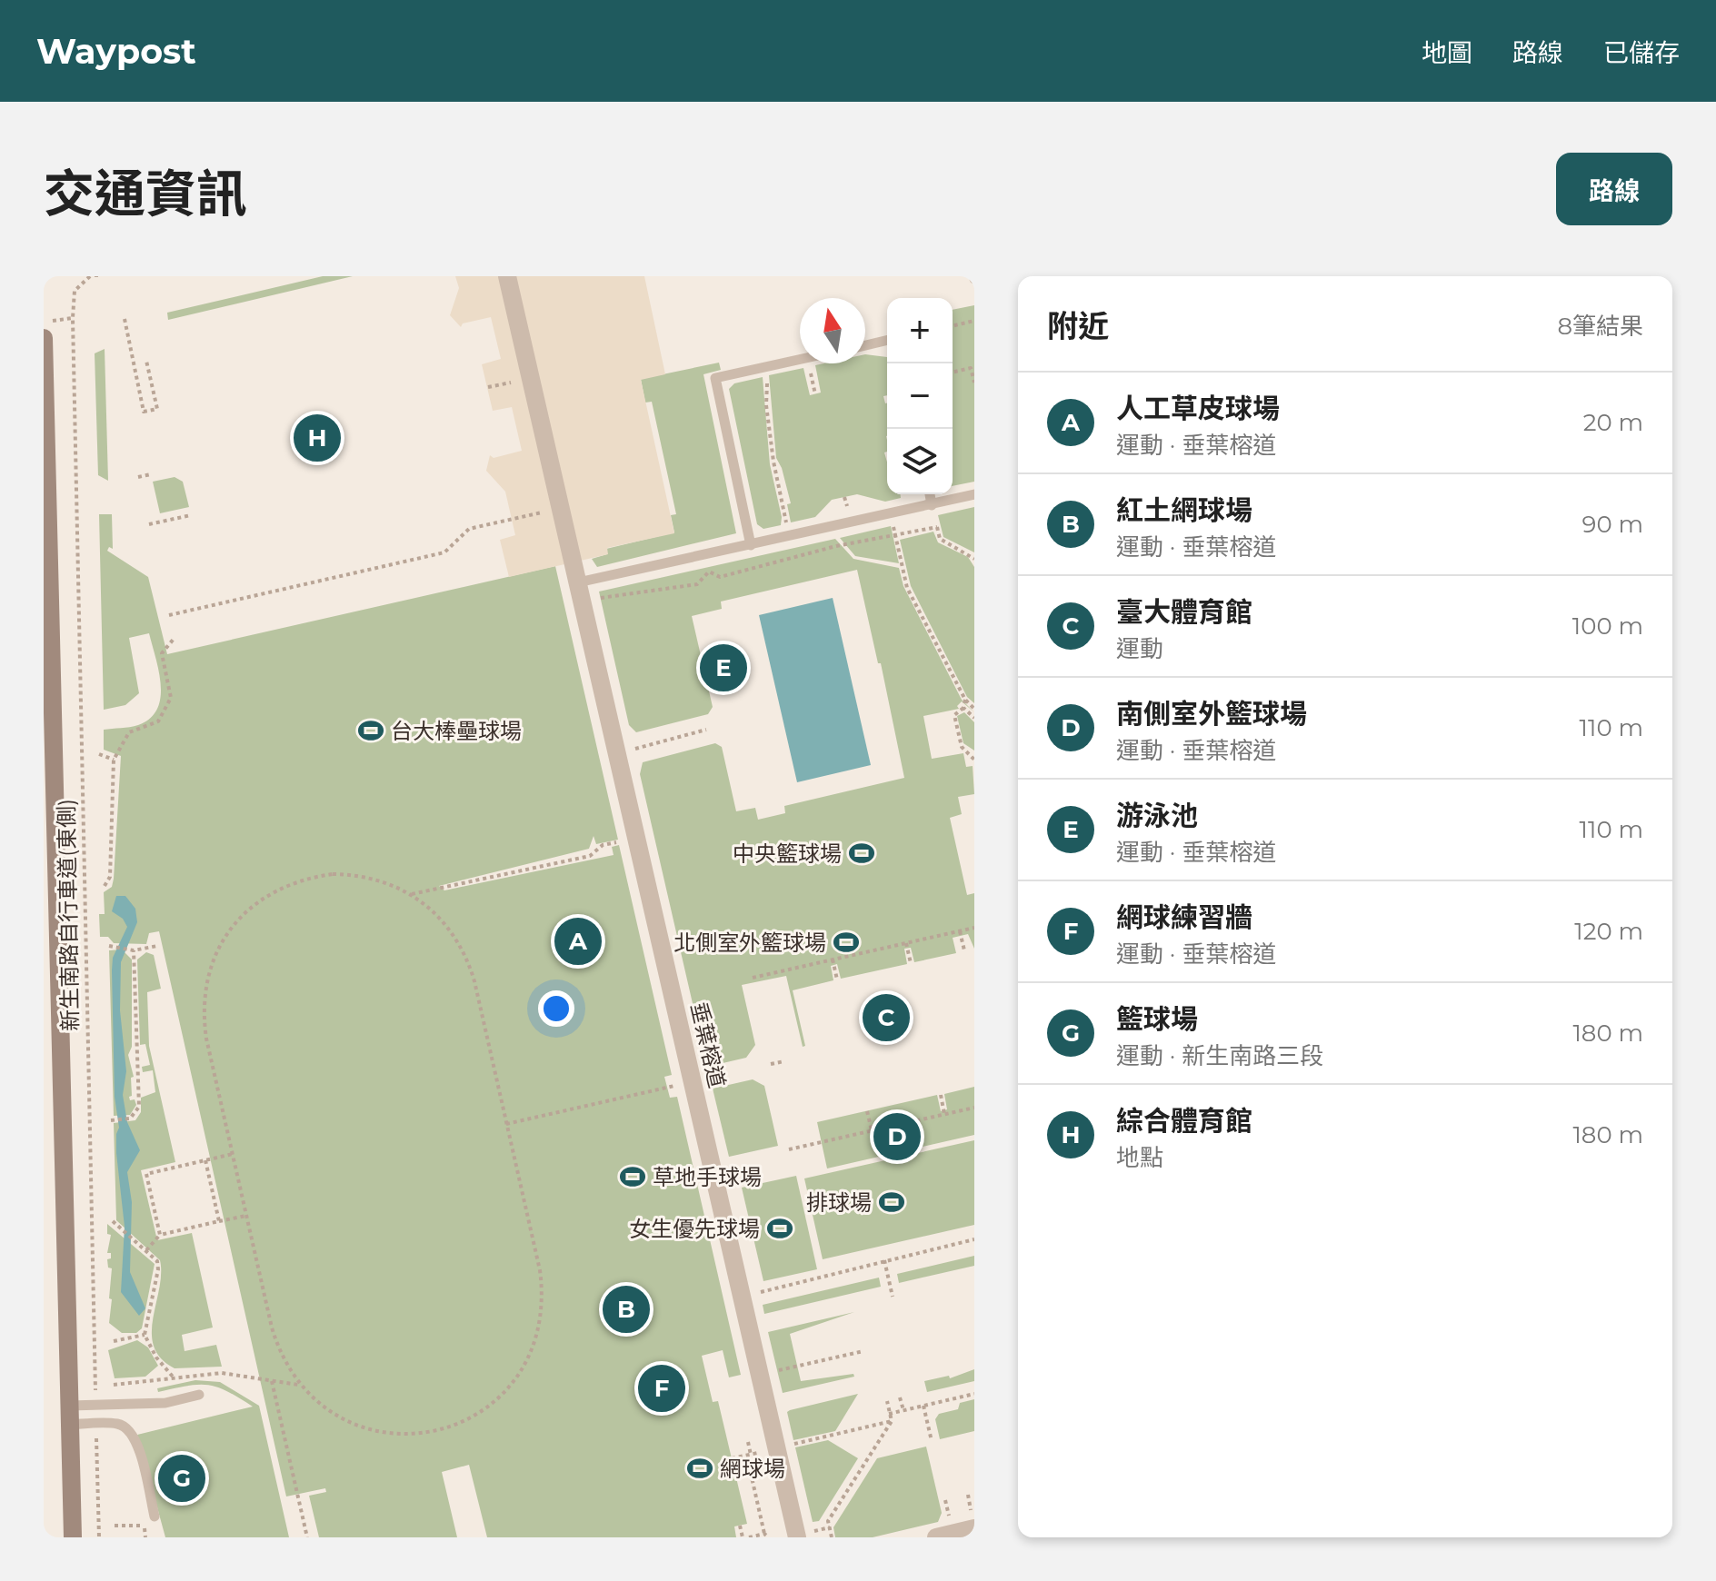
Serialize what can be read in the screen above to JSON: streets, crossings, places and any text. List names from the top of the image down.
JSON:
{
  "streets": {
    "street": ["垂葉榕道"],
    "path": ["新生南路自行車道(東側)"]
  },
  "places": {
    "sports": [
      "台大棒壘球場",
      "中央籃球場",
      "北側室外籃球場",
      "草地手球場",
      "排球場",
      "女生優先球場",
      "網球場"
    ]
  },
  "north": "top",
  "page": {
    "header": "Waypost",
    "nav": ["地圖", "路線", "已儲存"],
    "title": "交通資訊",
    "buttons": "路線",
    "heading": ["附近", "8筆結果"],
    "map_buttons": ["+", "−"],
    "list": [
      {
        "mark": "A",
        "name": "人工草皮球場",
        "note": "運動 · 垂葉榕道",
        "value": "20 m"
      },
      {
        "mark": "B",
        "name": "紅土網球場",
        "note": "運動 · 垂葉榕道",
        "value": "90 m"
      },
      {
        "mark": "C",
        "name": "臺大體育館",
        "note": "運動",
        "value": "100 m"
      },
      {
        "mark": "D",
        "name": "南側室外籃球場",
        "note": "運動 · 垂葉榕道",
        "value": "110 m"
      },
      {
        "mark": "E",
        "name": "游泳池",
        "note": "運動 · 垂葉榕道",
        "value": "110 m"
      },
      {
        "mark": "F",
        "name": "網球練習牆",
        "note": "運動 · 垂葉榕道",
        "value": "120 m"
      },
      {
        "mark": "G",
        "name": "籃球場",
        "note": "運動 · 新生南路三段",
        "value": "180 m"
      },
      {
        "mark": "H",
        "name": "綜合體育館",
        "note": "地點",
        "value": "180 m"
      }
    ],
    "pins": [
      "H",
      "E",
      "A",
      "C",
      "D",
      "B",
      "F",
      "G"
    ]
  }
}
